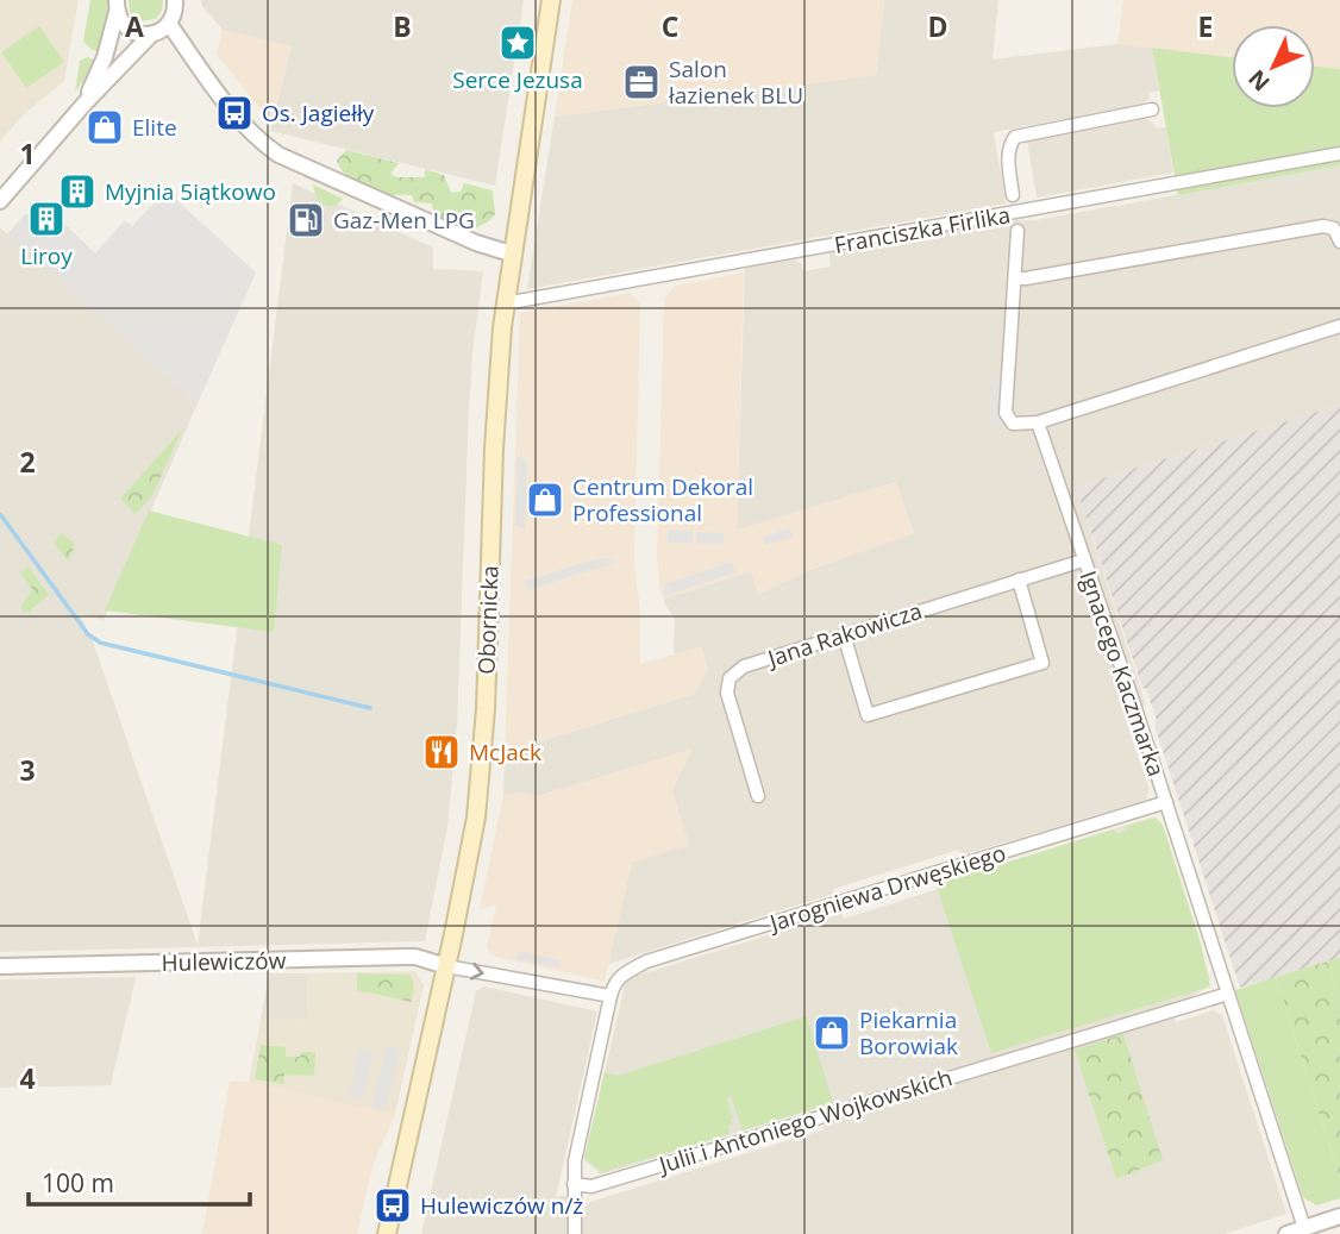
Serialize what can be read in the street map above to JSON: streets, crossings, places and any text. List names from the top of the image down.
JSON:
{
  "streets": {
    "main road": ["Obornicka"],
    "street": [
      "Franciszka Firlika",
      "Jana Rakowicza",
      "Ignacego Kaczmarka",
      "Jarogniewa Drwęskiego",
      "Hulewiczów",
      "Julii i Antoniego Wojkowskich"
    ]
  },
  "crossings": [
    ["Franciszka Firlika", "Obornicka"],
    ["Franciszka Firlika", "Ignacego Kaczmarka"],
    ["Obornicka", "Hulewiczów"],
    ["Jana Rakowicza", "Ignacego Kaczmarka"],
    ["Ignacego Kaczmarka", "Jarogniewa Drwęskiego"],
    ["Ignacego Kaczmarka", "Julii i Antoniego Wojkowskich"]
  ],
  "places": {
    "place": ["Serce Jezusa"],
    "office": ["Salon łazienek BLU"],
    "bus stop": ["Os. Jagiełły", "Hulewiczów n/ż"],
    "shop": ["Elite", "Centrum Dekoral Professional", "Piekarnia Borowiak"],
    "building": ["Myjnia 5iątkowo", "Liroy"],
    "fuel station": ["Gaz-Men LPG"],
    "restaurant": ["McJack"]
  },
  "scale_bar": "100 m",
  "north": "bottom left",
  "grid": {
    "columns": [
      "A",
      "B",
      "C",
      "D",
      "E"
    ],
    "rows": [
      "1",
      "2",
      "3",
      "4"
    ]
  }
}
